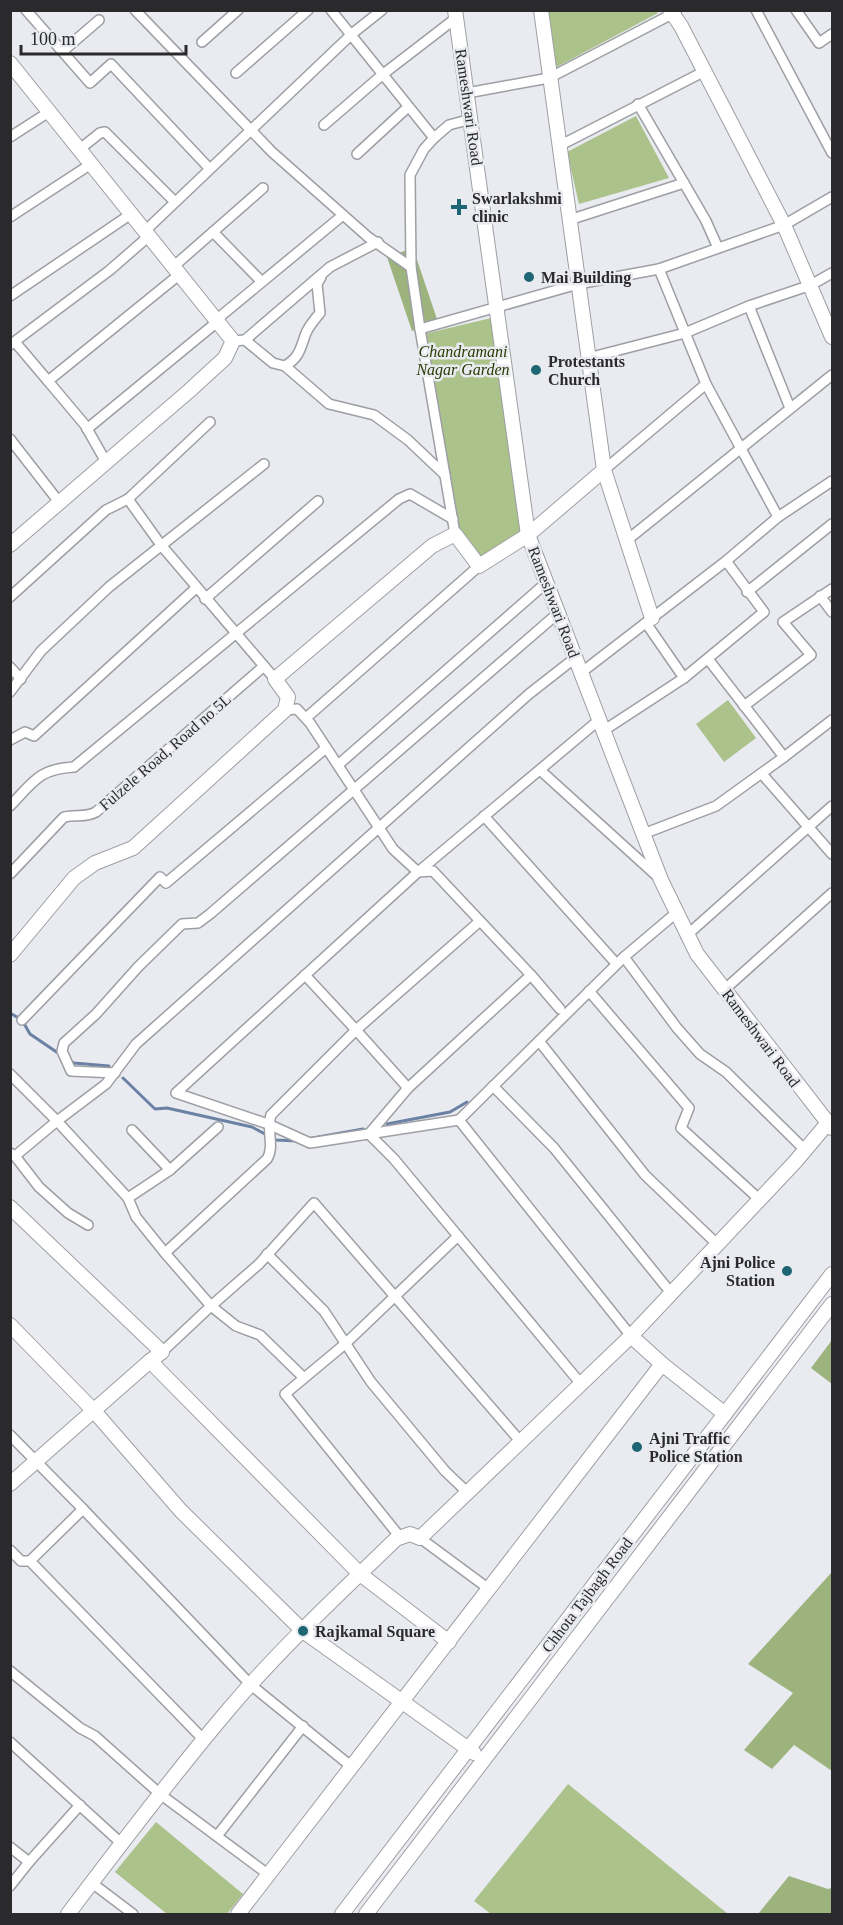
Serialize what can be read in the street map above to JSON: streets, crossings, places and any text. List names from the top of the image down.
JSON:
{
  "streets": {
    "street": ["Rameshwari Road", "Fulzele Road, Road no 5L", "Chhota Tajbagh Road"]
  },
  "parks": ["Chandramani Nagar Garden"],
  "places": {
    "health": ["Swarlakshmi clinic"],
    "other": [
      "Mai Building",
      "Protestants Church",
      "Ajni Police Station",
      "Ajni Traffic Police Station",
      "Rajkamal Square"
    ]
  },
  "scale_bar": "100 m"
}
